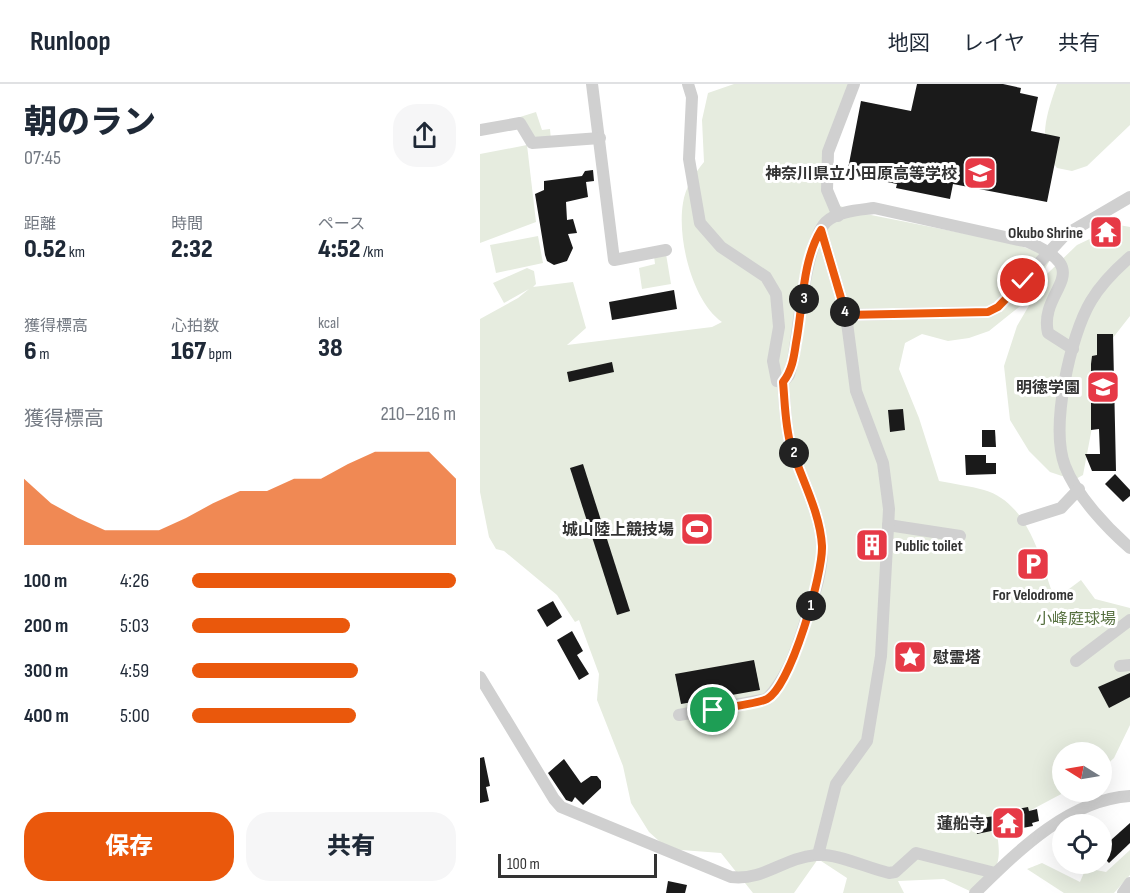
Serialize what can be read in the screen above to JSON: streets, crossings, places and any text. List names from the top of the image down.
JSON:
{
  "parks": ["小峰庭球場"],
  "places": {
    "school or university": ["神奈川県立小田原高等学校", "明徳学園"],
    "temple": ["Okubo Shrine", "蓮船寺"],
    "sports": ["城山陸上競技場"],
    "building": ["Public toilet"],
    "parking": ["For Velodrome"],
    "place": ["慰霊塔"]
  },
  "scale_bar": "100 m",
  "north": "left",
  "page": {
    "header": "Runloop",
    "nav": ["地図", "レイヤ", "共有"],
    "heading": ["朝のラン", "07:45"],
    "stats": [
      ["距離", "0.52 km"],
      ["時間", "2:32"],
      ["ペース", "4:52 /km"],
      ["獲得標高", "6 m"],
      ["心拍数", "167 bpm"],
      ["kcal", "38"]
    ],
    "pins": [
      "3",
      "4",
      "2",
      "1"
    ],
    "chart": ["獲得標高", "210–216 m"],
    "list": [
      {
        "name": "100 m",
        "note": "4:26"
      },
      {
        "name": "200 m",
        "note": "5:03"
      },
      {
        "name": "300 m",
        "note": "4:59"
      },
      {
        "name": "400 m",
        "note": "5:00"
      }
    ],
    "buttons": ["保存", "共有"],
    "scale": "100 m"
  }
}
